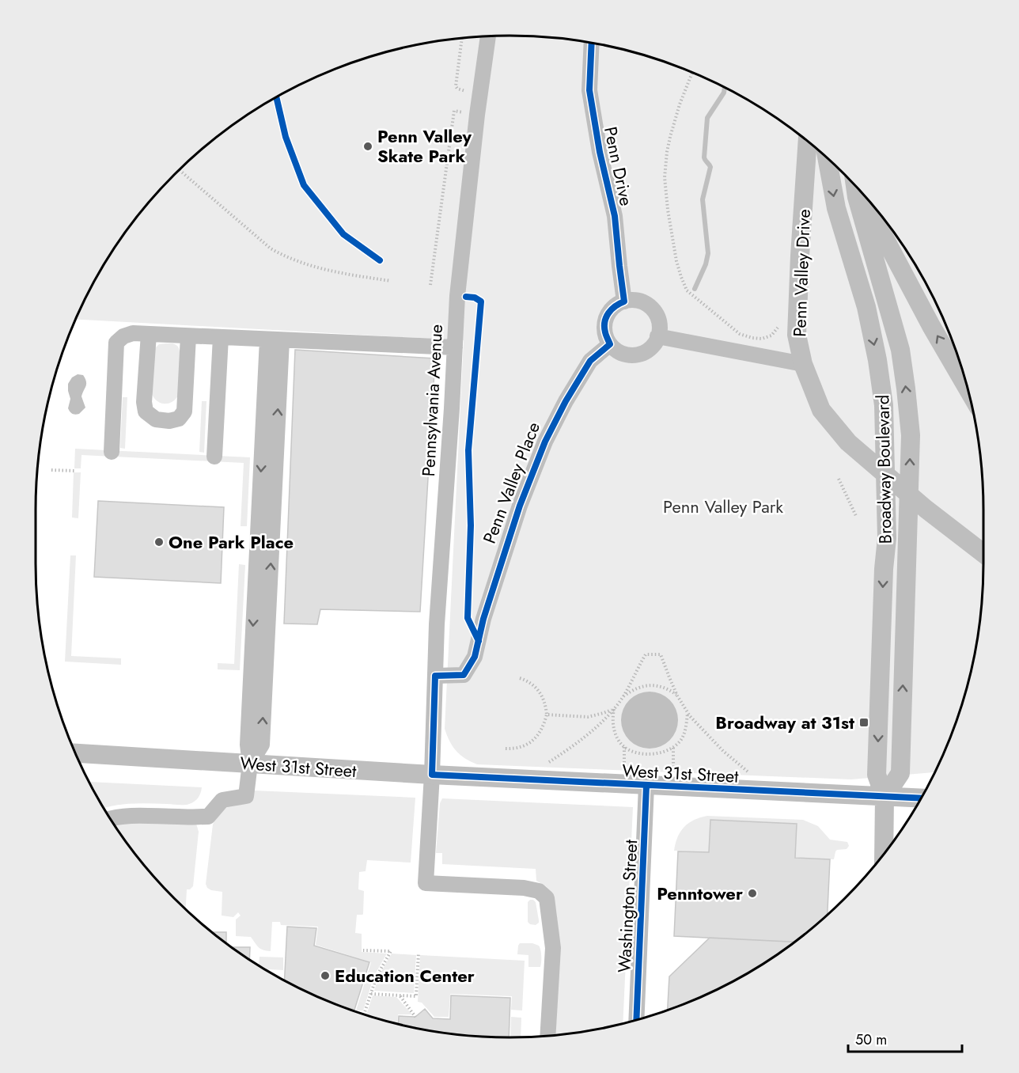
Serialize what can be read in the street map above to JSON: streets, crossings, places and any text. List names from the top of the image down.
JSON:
{
  "streets": {
    "main road": ["Penn Valley Drive", "Broadway Boulevard", "West 31st Street"],
    "street": [
      "Penn Drive",
      "Pennsylvania Avenue",
      "Penn Valley Place",
      "Washington Street"
    ]
  },
  "crossings": [
    ["Penn Drive", "Penn Valley Place"],
    ["Pennsylvania Avenue", "Penn Valley Place"],
    ["Pennsylvania Avenue", "West 31st Street"],
    ["Broadway Boulevard", "West 31st Street"],
    ["West 31st Street", "Washington Street"]
  ],
  "parks": ["Penn Valley Park"],
  "places": {
    "other": [
      "Penn Valley Skate Park",
      "One Park Place",
      "Penntower",
      "Education Center"
    ],
    "transit": ["Broadway at 31st"]
  },
  "scale_bar": "50 m"
}
